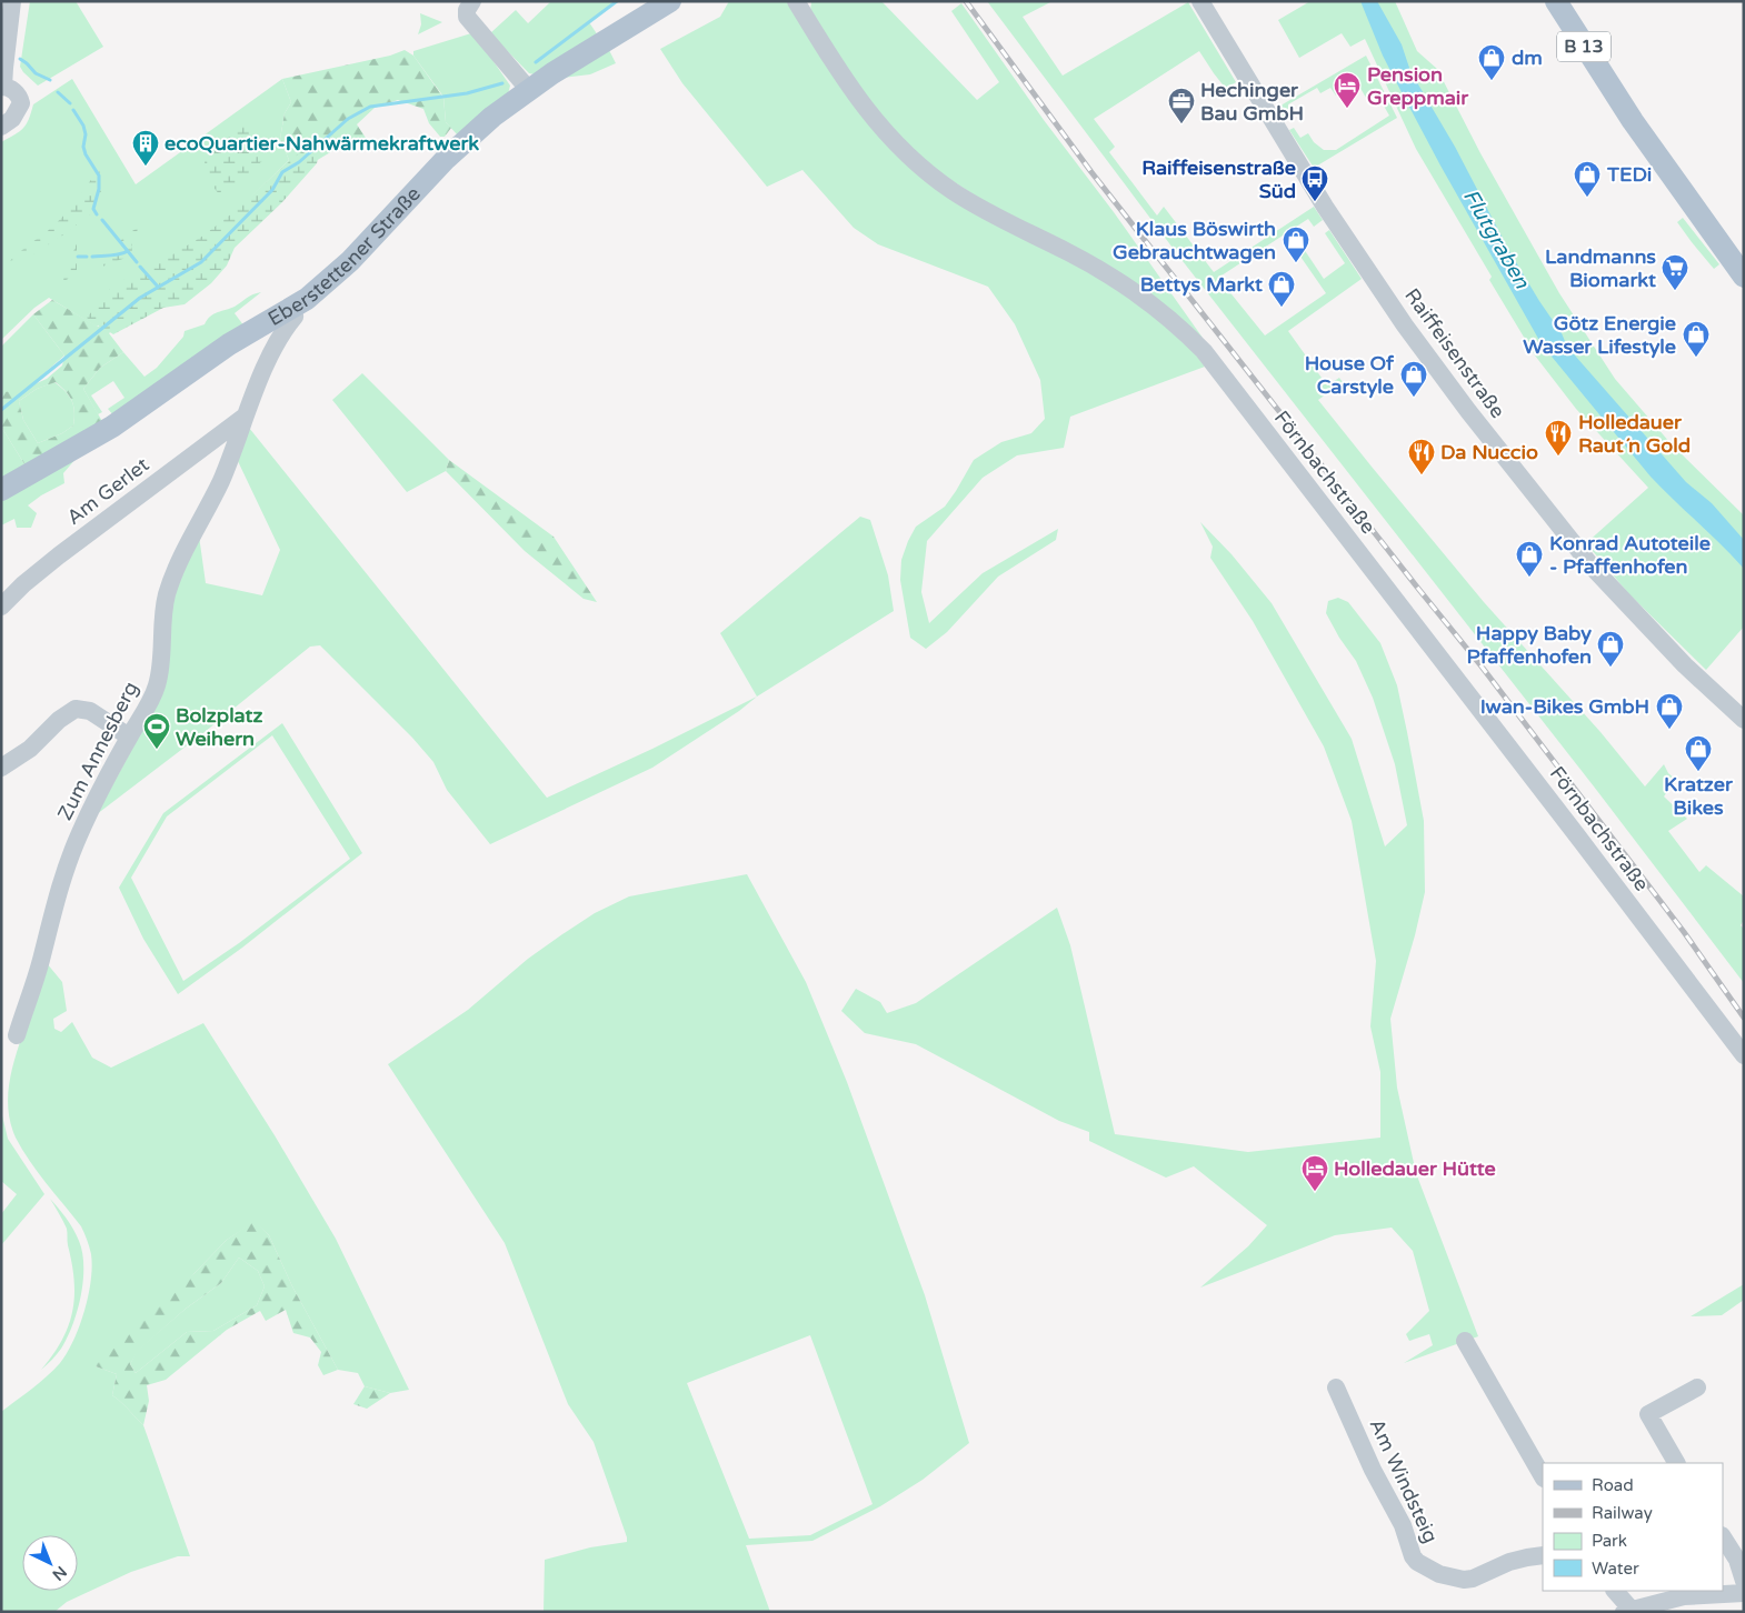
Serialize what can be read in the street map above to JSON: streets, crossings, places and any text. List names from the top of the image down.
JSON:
{
  "streets": {
    "main road": ["B 13", "Eberstettener Straße"],
    "street": [
      "Raiffeisenstraße",
      "Förnbachstraße",
      "Am Gerlet",
      "Zum Annesberg",
      "Am Windsteig"
    ]
  },
  "crossings": [
    ["Eberstettener Straße", "Zum Annesberg"],
    ["Am Gerlet", "Zum Annesberg"]
  ],
  "water": ["Flutgraben"],
  "places": {
    "shop": [
      "dm",
      "TEDi",
      "Klaus Böswirth Gebrauchtwagen",
      "Bettys Markt",
      "Götz Energie Wasser Lifestyle",
      "House Of Carstyle",
      "Konrad Autoteile - Pfaffenhofen",
      "Happy Baby Pfaffenhofen",
      "Iwan-Bikes GmbH",
      "Kratzer Bikes"
    ],
    "hotel": ["Pension Greppmair", "Holledauer Hütte"],
    "office": ["Hechinger Bau GmbH"],
    "building": ["ecoQuartier-Nahwärmekraftwerk"],
    "bus stop": ["Raiffeisenstraße Süd"],
    "supermarket": ["Landmanns Biomarkt"],
    "restaurant": ["Holledauer Raut´n Gold", "Da Nuccio"],
    "sports": ["Bolzplatz Weihern"]
  },
  "legend": [
    "Road",
    "Railway",
    "Park",
    "Water"
  ],
  "north": "bottom right"
}
